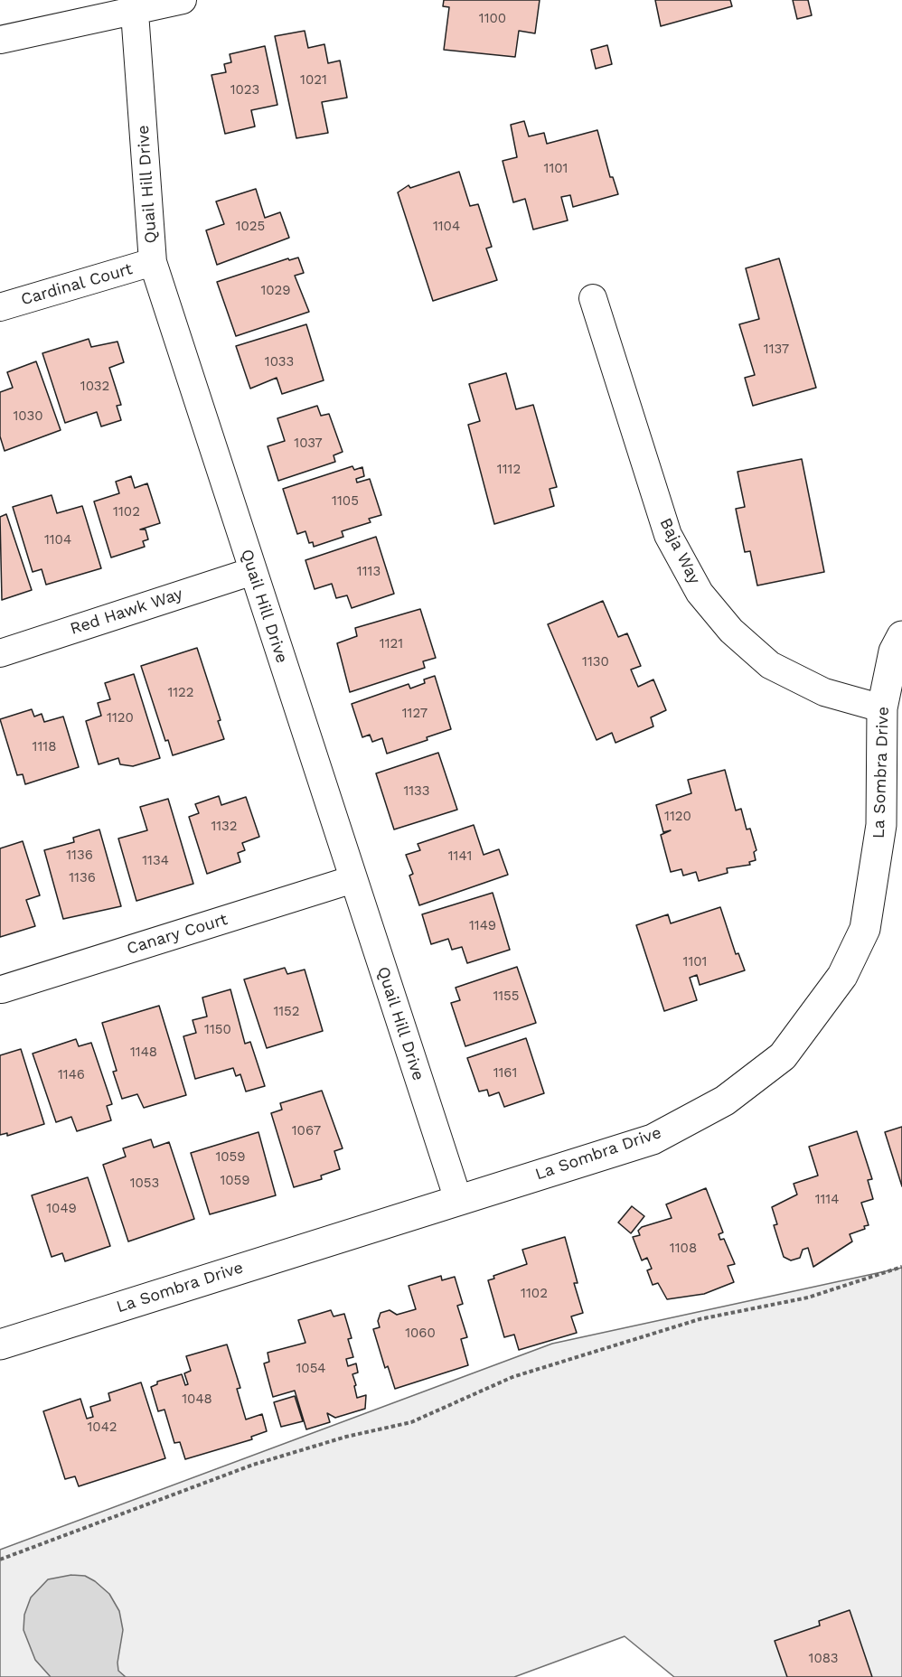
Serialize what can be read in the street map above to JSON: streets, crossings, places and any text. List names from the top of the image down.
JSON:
{
  "streets": {
    "street": [
      "Quail Hill Drive",
      "Cardinal Court",
      "Baja Way",
      "Red Hawk Way",
      "La Sombra Drive",
      "Canary Court"
    ]
  },
  "crossings": [
    ["Quail Hill Drive", "Cardinal Court"],
    ["Quail Hill Drive", "Red Hawk Way"],
    ["Quail Hill Drive", "La Sombra Drive"],
    ["Quail Hill Drive", "Canary Court"],
    ["Baja Way", "La Sombra Drive"]
  ],
  "house_numbers": [
    "1100",
    "1021",
    "1023",
    "1101",
    "1025",
    "1104",
    "1029",
    "1137",
    "1033",
    "1032",
    "1030",
    "1037",
    "1112",
    "1105",
    "1102",
    "1104",
    "1113",
    "1121",
    "1130",
    "1122",
    "1127",
    "1120",
    "1118",
    "1133",
    "1120",
    "1132",
    "1136",
    "1141",
    "1134",
    "1136",
    "1149",
    "1101",
    "1155",
    "1152",
    "1150",
    "1148",
    "1161",
    "1146",
    "1067",
    "1059",
    "1059",
    "1053",
    "1114",
    "1049",
    "1108",
    "1102",
    "1060",
    "1054",
    "1048",
    "1042",
    "1083"
  ]
}
